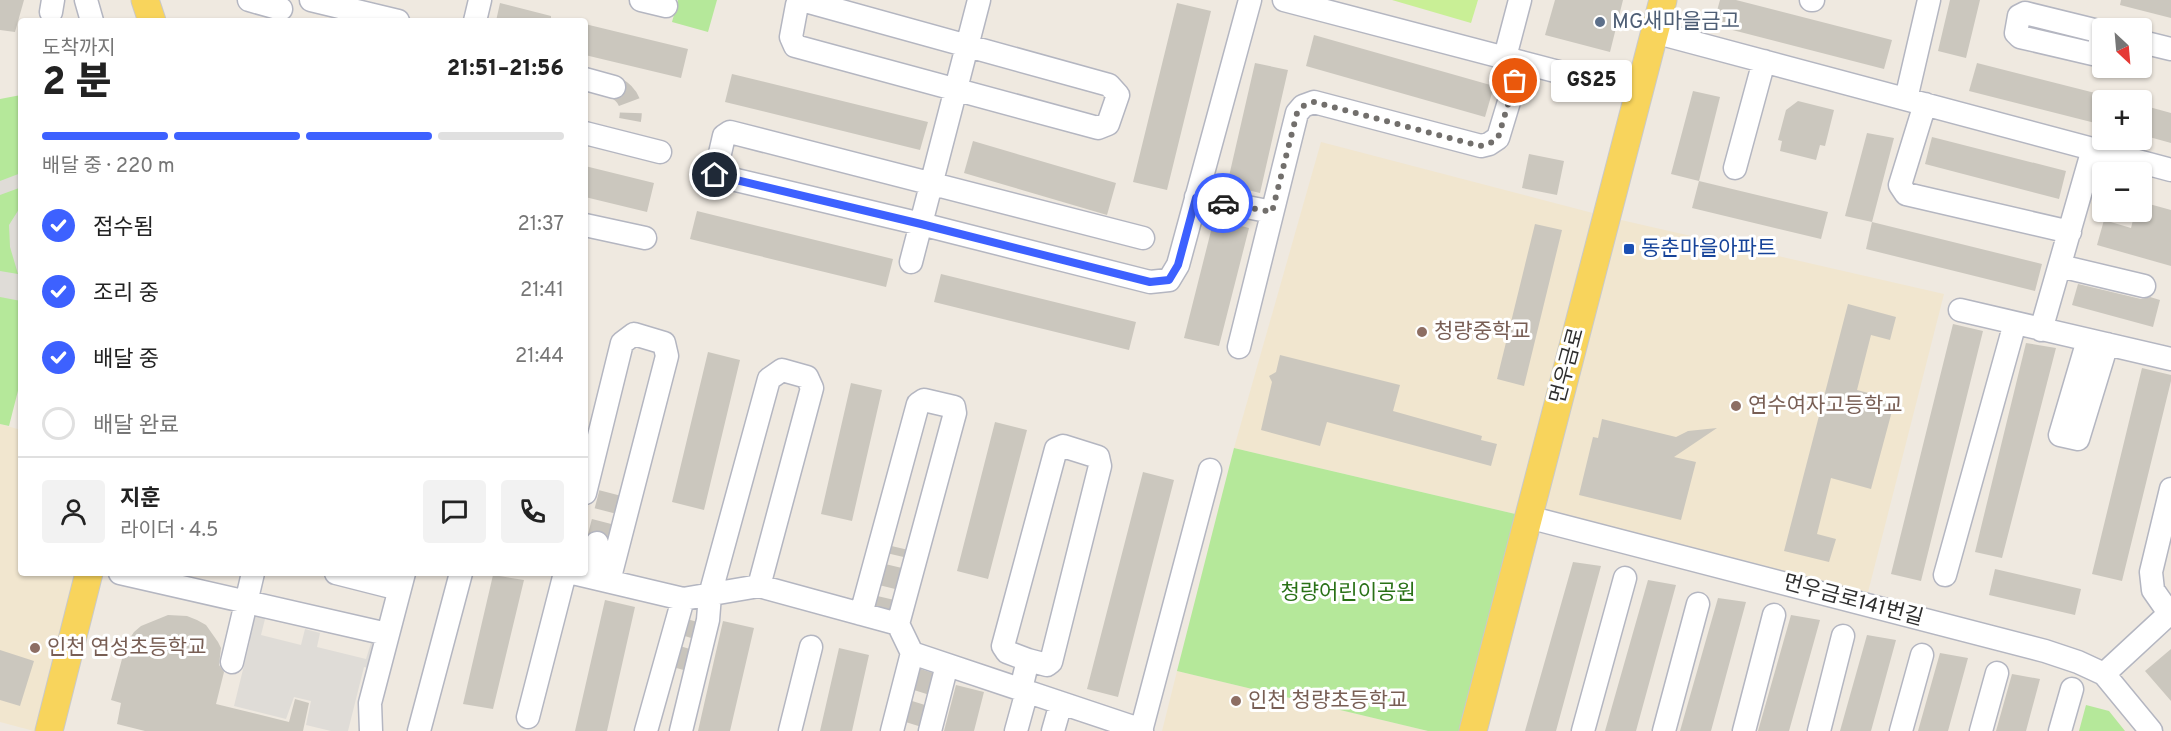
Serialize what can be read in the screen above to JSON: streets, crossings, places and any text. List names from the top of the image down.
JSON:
{
  "streets": {
    "main road": ["먼우금로"],
    "street": ["먼우금로141번길"]
  },
  "crossings": [
    ["먼우금로", "먼우금로141번길"]
  ],
  "parks": ["청량어린이공원"],
  "places": {
    "other": [
      "MG새마을금고",
      "GS25",
      "청량중학교",
      "연수여자고등학교",
      "인천 연성초등학교",
      "인천 청량초등학교"
    ],
    "transit": ["동춘마을아파트"]
  },
  "north": "bottom right",
  "page": {
    "map_buttons": ["+", "−"],
    "heading": ["2 분", "도착까지", "21:51–21:56"],
    "panel": ["지훈", "라이더 · 4.5"],
    "bubble": "GS25",
    "bar": "배달 중 · 220 m",
    "list": [
      ["접수됨", "21:37"],
      ["조리 중", "21:41"],
      ["배달 중", "21:44"],
      "배달 완료"
    ]
  }
}
